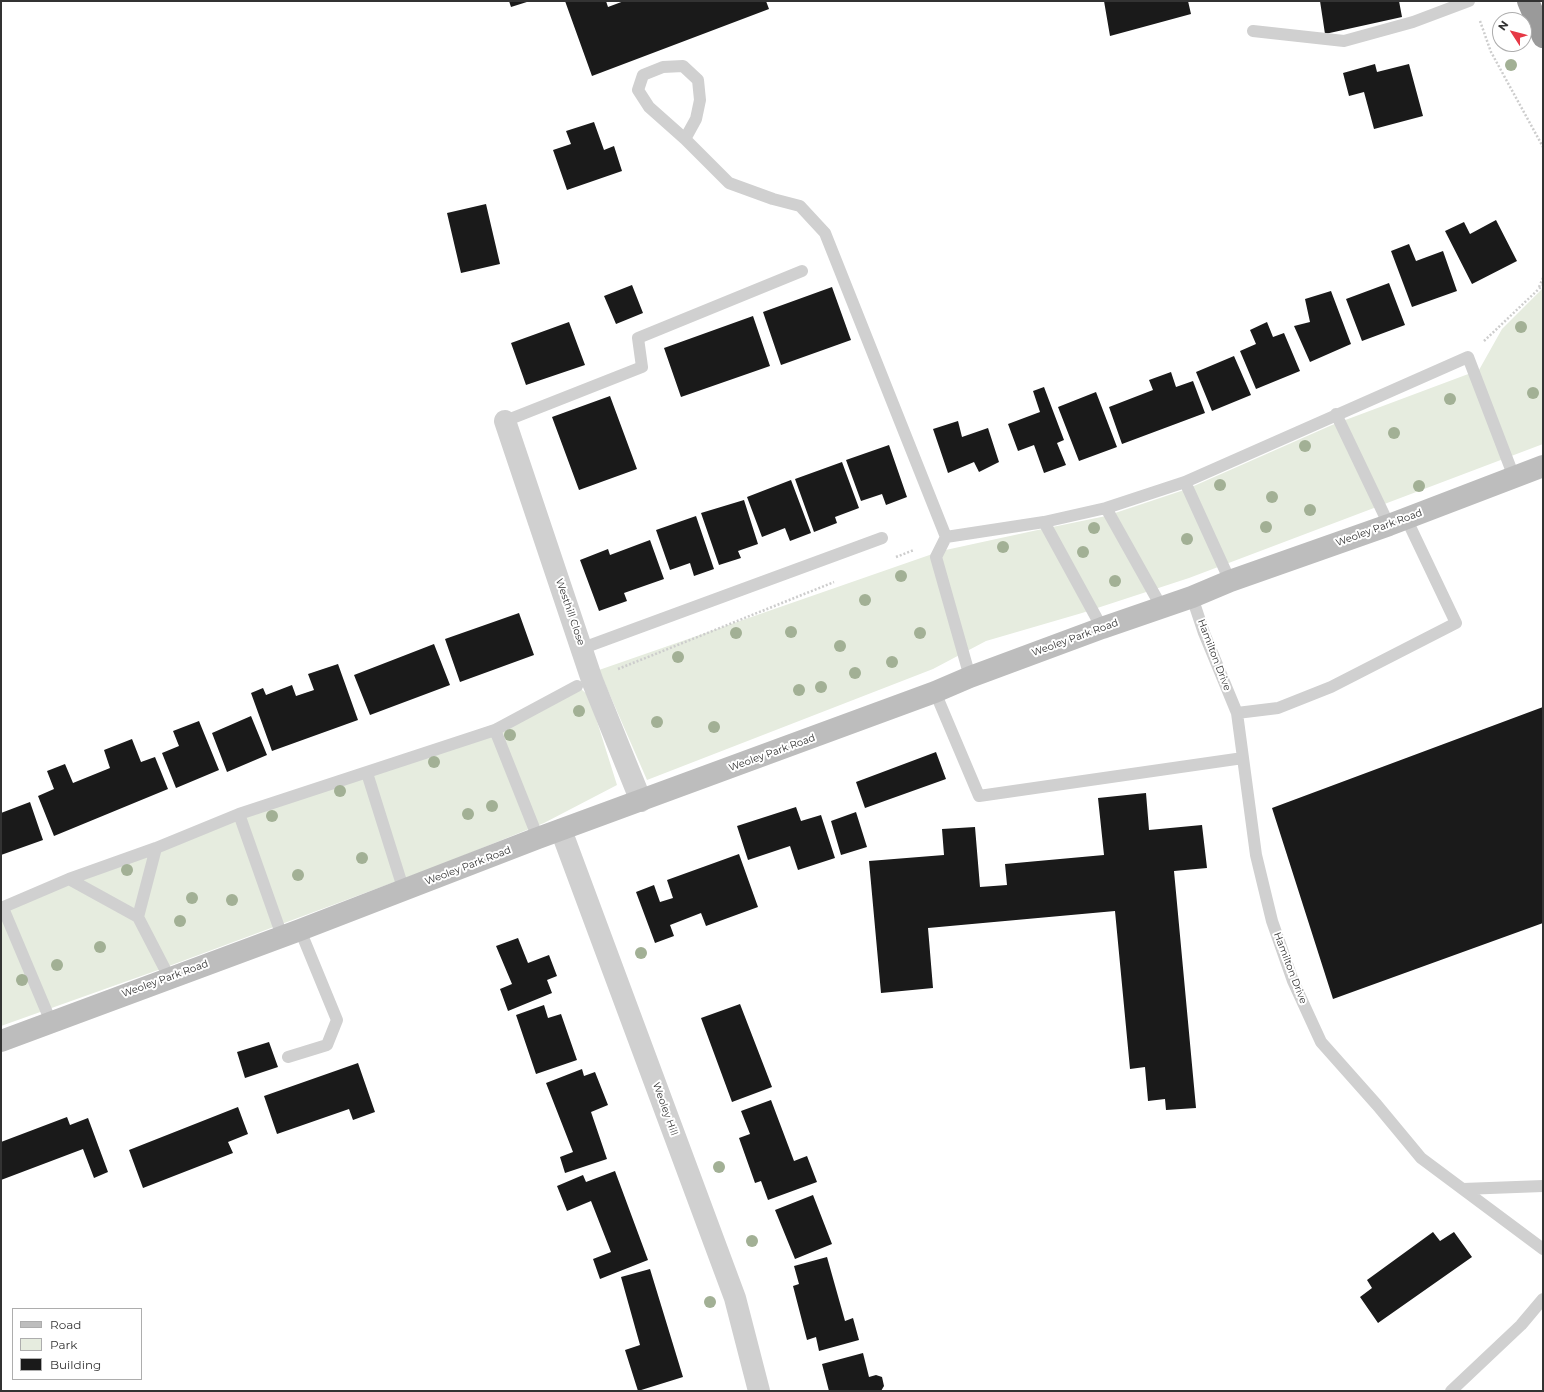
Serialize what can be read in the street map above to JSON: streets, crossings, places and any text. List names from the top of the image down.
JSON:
{
  "streets": {
    "street": ["Weoley Park Road", "Westhill Close", "Weoley Hill"],
    "lane": ["Hamilton Drive"]
  },
  "crossings": [
    ["Weoley Park Road", "Westhill Close"],
    ["Weoley Park Road", "Hamilton Drive"],
    ["Weoley Park Road", "Weoley Hill"]
  ],
  "legend": ["Road", "Park", "Building"],
  "north": "top left"
}
